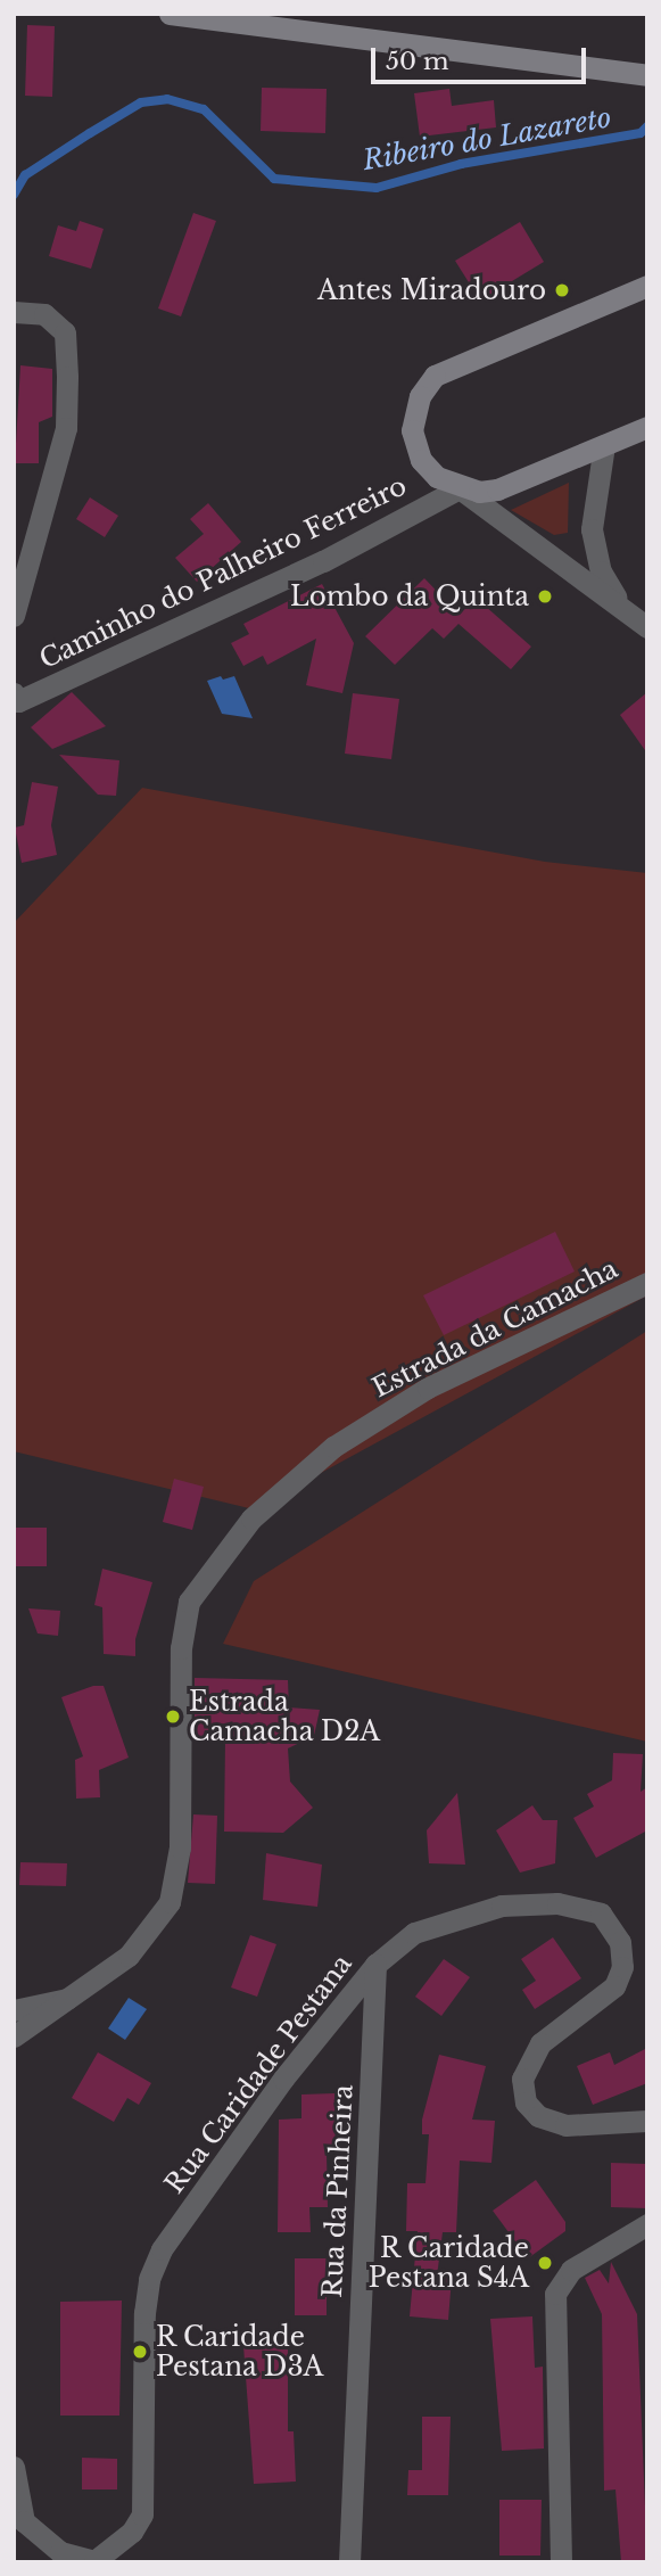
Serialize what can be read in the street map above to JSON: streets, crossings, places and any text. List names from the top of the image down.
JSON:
{
  "streets": {
    "street": [
      "Caminho do Palheiro Ferreiro",
      "Estrada da Camacha",
      "Rua Caridade Pestana",
      "Rua da Pinheira"
    ]
  },
  "crossings": [
    ["Rua Caridade Pestana", "Rua da Pinheira"]
  ],
  "water": ["Ribeiro do Lazareto"],
  "places": [
    "Antes Miradouro",
    "Lombo da Quinta",
    "Estrada Camacha D2A",
    "R Caridade Pestana S4A",
    "R Caridade Pestana D3A"
  ],
  "scale_bar": "50 m"
}
